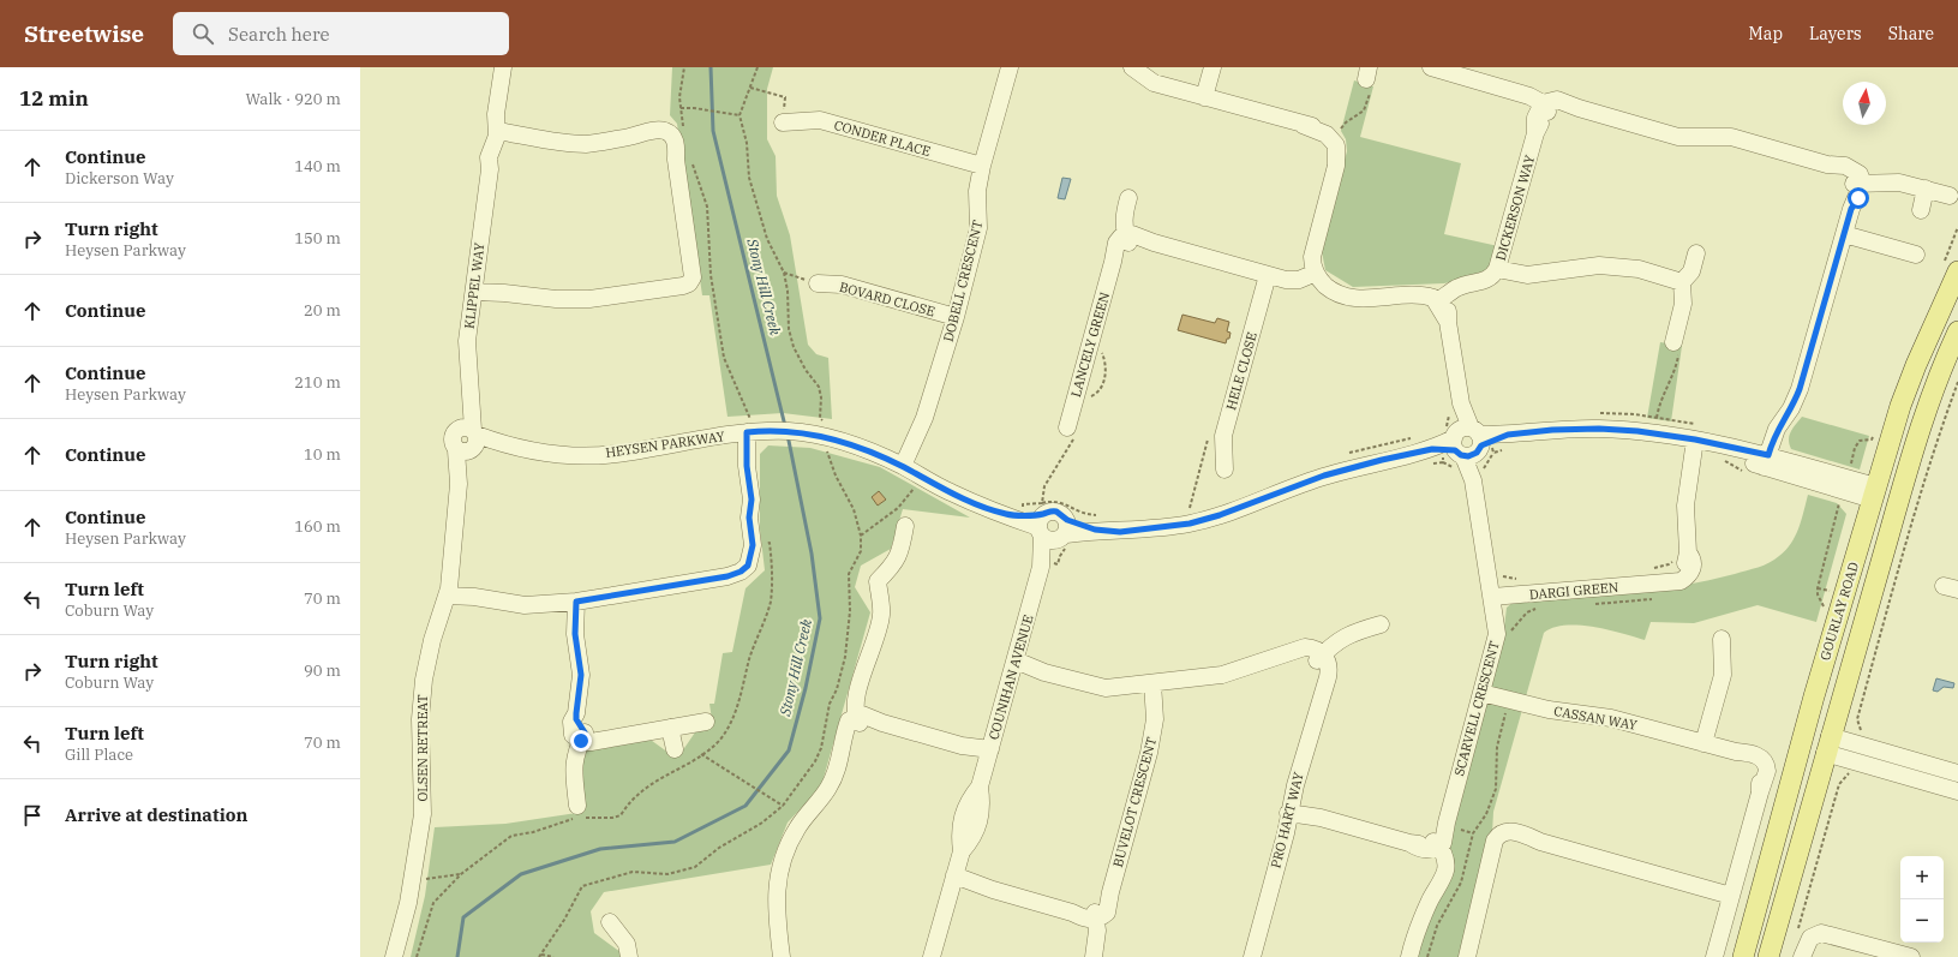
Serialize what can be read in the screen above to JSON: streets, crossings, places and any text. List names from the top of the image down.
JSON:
{
  "streets": {
    "main road": ["HEYSEN PARKWAY", "GOURLAY ROAD"],
    "street": [
      "CONDER PLACE",
      "DICKERSON WAY",
      "DOBELL CRESCENT",
      "KLIPPEL WAY",
      "BOVARD CLOSE",
      "LANCELY GREEN",
      "HELE CLOSE",
      "DARGI GREEN",
      "COUNIHAN AVENUE",
      "SCARVELL CRESCENT",
      "CASSAN WAY",
      "OLSEN RETREAT",
      "BUVELOT CRESCENT",
      "PRO HART WAY"
    ]
  },
  "crossings": [
    ["CONDER PLACE", "DOBELL CRESCENT"],
    ["DOBELL CRESCENT", "BOVARD CLOSE"],
    ["DOBELL CRESCENT", "HEYSEN PARKWAY"],
    ["KLIPPEL WAY", "HEYSEN PARKWAY"],
    ["KLIPPEL WAY", "OLSEN RETREAT"],
    ["HEYSEN PARKWAY", "DARGI GREEN"],
    ["HEYSEN PARKWAY", "GOURLAY ROAD"],
    ["HEYSEN PARKWAY", "COUNIHAN AVENUE"],
    ["HEYSEN PARKWAY", "SCARVELL CRESCENT"],
    ["HEYSEN PARKWAY", "OLSEN RETREAT"],
    ["DARGI GREEN", "SCARVELL CRESCENT"],
    ["SCARVELL CRESCENT", "CASSAN WAY"]
  ],
  "water": ["Stony Hill Creek"],
  "north": "top",
  "page": {
    "header": "Streetwise",
    "search": "Search here",
    "nav": ["Map", "Layers", "Share"],
    "heading": ["12 min", "Walk · 920 m"],
    "list": [
      ["Continue", "Dickerson Way", "140 m"],
      ["Turn right", "Heysen Parkway", "150 m"],
      ["Continue", "20 m"],
      ["Continue", "Heysen Parkway", "210 m"],
      ["Continue", "10 m"],
      ["Continue", "Heysen Parkway", "160 m"],
      ["Turn left", "Coburn Way", "70 m"],
      ["Turn right", "Coburn Way", "90 m"],
      ["Turn left", "Gill Place", "70 m"],
      "Arrive at destination"
    ],
    "map_buttons": ["+", "−"]
  }
}
